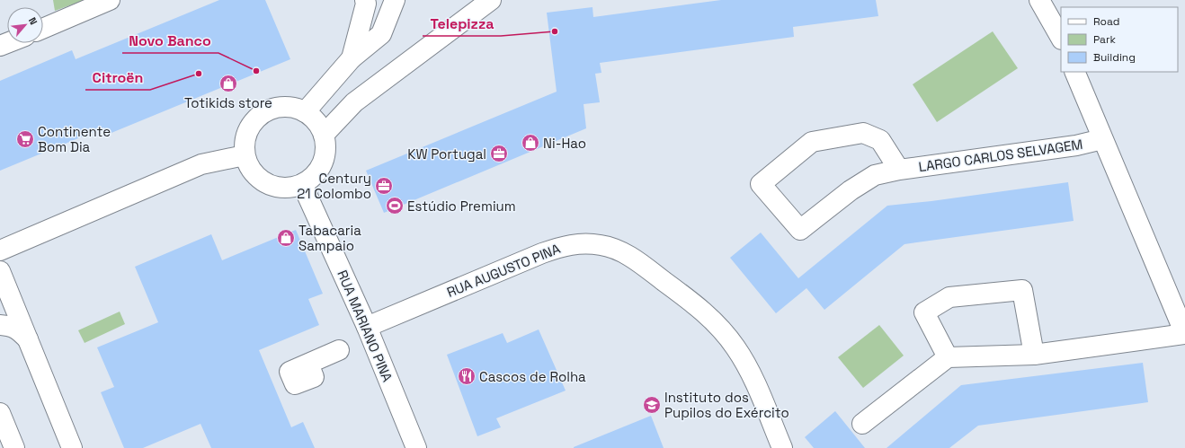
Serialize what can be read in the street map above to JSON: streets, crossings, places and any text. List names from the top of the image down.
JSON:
{
  "streets": {
    "main road": ["LARGO CARLOS SELVAGEM", "RUA AUGUSTO PINA", "RUA MARIANO PINA"]
  },
  "crossings": [
    ["RUA AUGUSTO PINA", "RUA MARIANO PINA"]
  ],
  "places": {
    "other": ["Telepizza", "Novo Banco", "Citroën"],
    "shop": ["Totikids store", "Ni-Hao", "Tabacaria Sampaio"],
    "supermarket": ["Continente Bom Dia"],
    "office": ["KW Portugal", "Century 21 Colombo"],
    "sports": ["Estúdio Premium"],
    "restaurant": ["Cascos de Rolha"],
    "school or university": ["Instituto dos Pupilos do Exército"]
  },
  "legend": ["Road", "Park", "Building"],
  "north": "top right"
}
